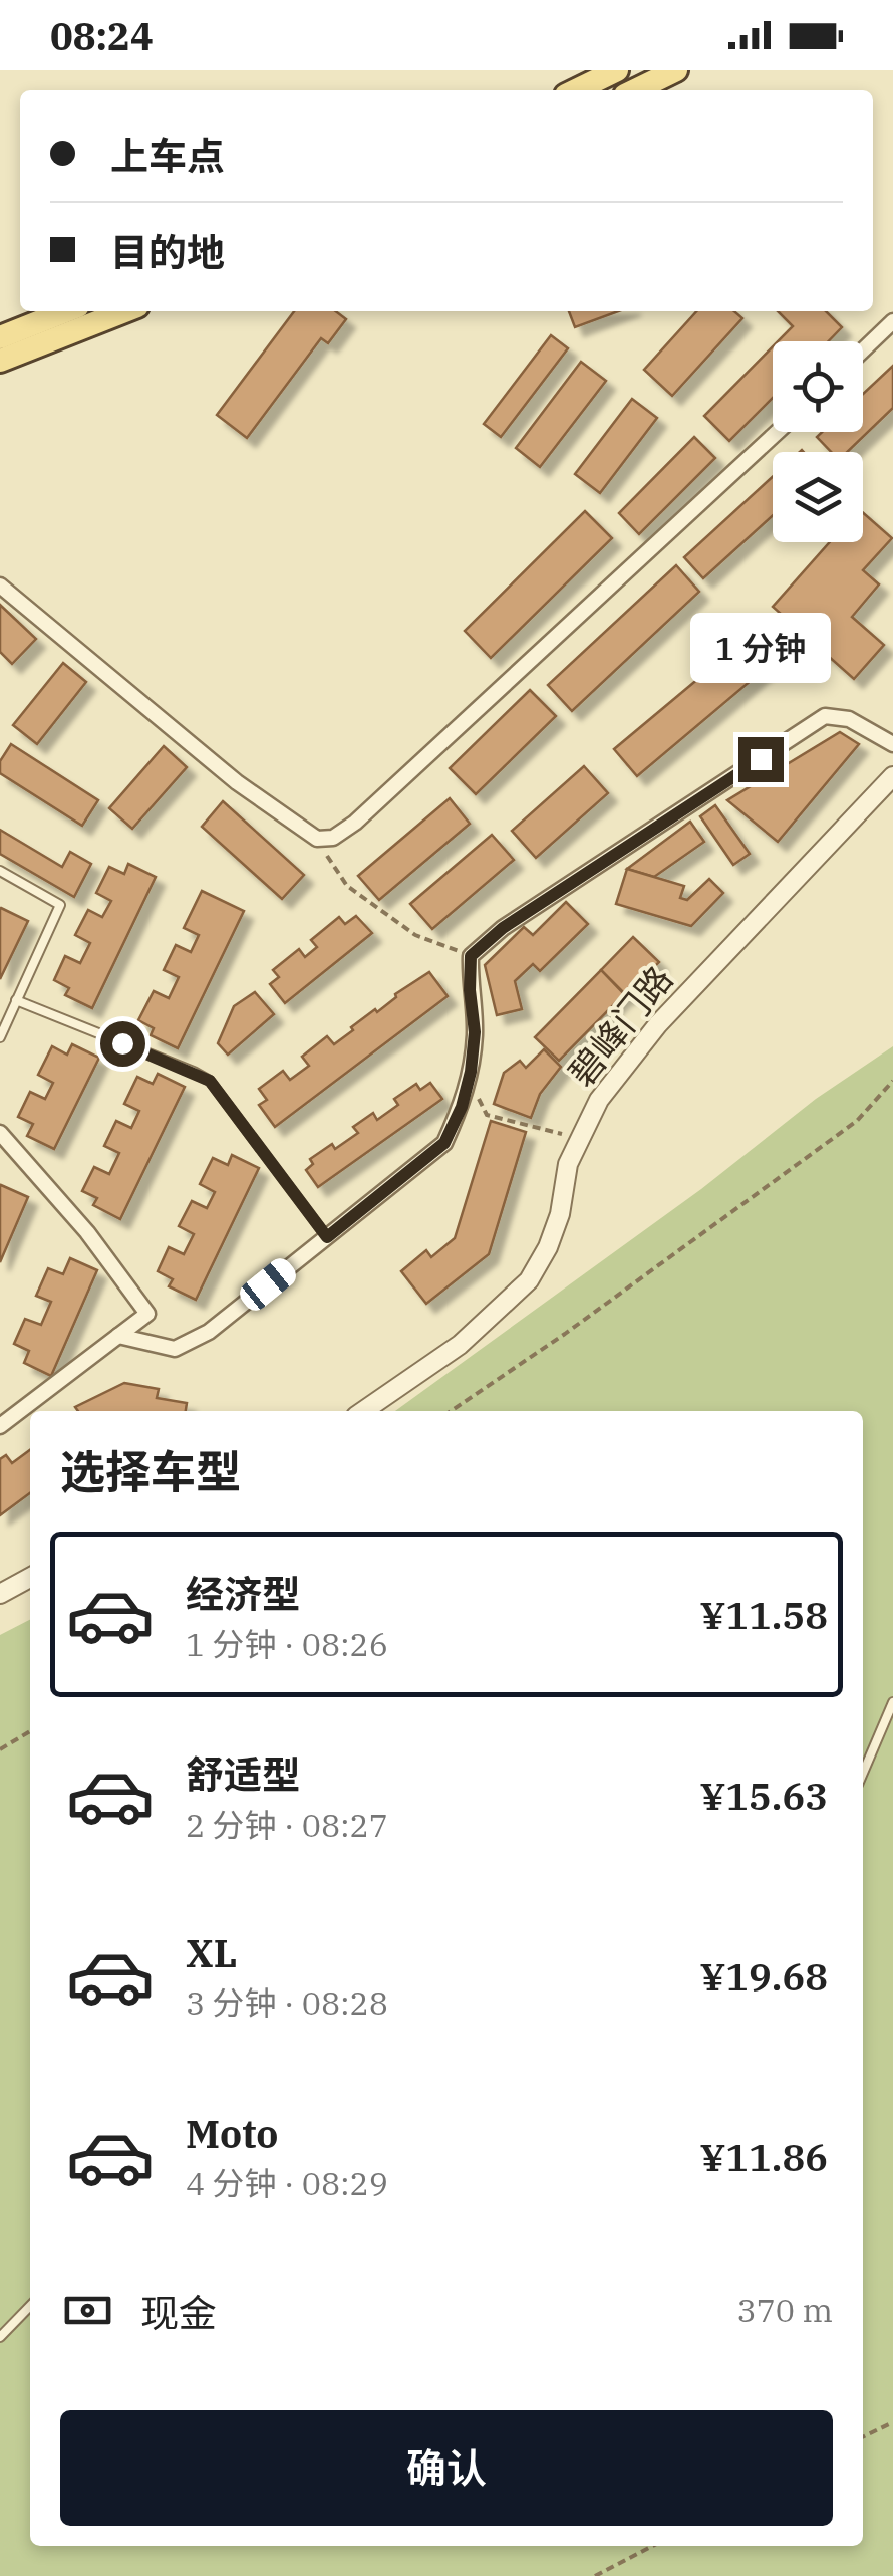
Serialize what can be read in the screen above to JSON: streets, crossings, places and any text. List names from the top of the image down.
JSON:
{
  "streets": {
    "street": ["碧峰门路"]
  },
  "page": {
    "status": "08:24",
    "banner": ["上车点", "目的地"],
    "bubble": "1 分钟",
    "heading": "选择车型",
    "list": [
      {
        "name": "经济型",
        "note": "1 分钟 · 08:26",
        "value": "¥11.58"
      },
      {
        "name": "舒适型",
        "note": "2 分钟 · 08:27",
        "value": "¥15.63"
      },
      {
        "name": "XL",
        "note": "3 分钟 · 08:28",
        "value": "¥19.68"
      },
      {
        "name": "Moto",
        "note": "4 分钟 · 08:29",
        "value": "¥11.86"
      }
    ],
    "pay": ["现金", "370 m"],
    "buttons": "确认"
  }
}
